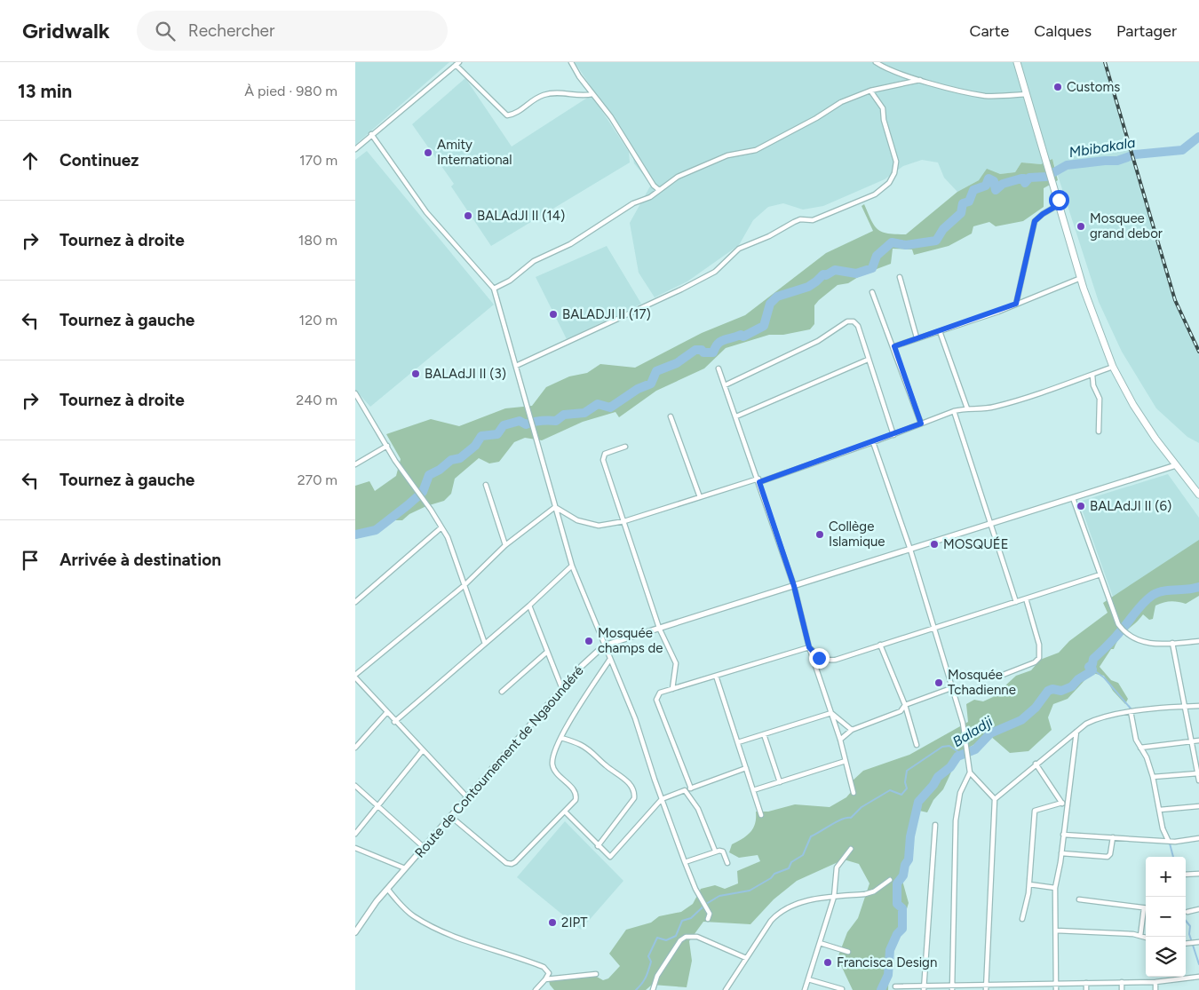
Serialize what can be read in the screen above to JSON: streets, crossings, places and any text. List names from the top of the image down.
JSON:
{
  "streets": {
    "street": ["Route de Contournement de Ngaoundéré"]
  },
  "water": ["Mbibakala", "Baladji"],
  "places": [
    "Customs",
    "Amity International",
    "BALAdJI II (14)",
    "Mosquee grand debor",
    "BALADJI II (17)",
    "BALAdJI II (3)",
    "BALAdJI II (6)",
    "Collège Islamique",
    "MOSQUÉE",
    "Mosquée champs de",
    "Mosquée Tchadienne",
    "2IPT",
    "Francisca Design"
  ],
  "page": {
    "header": "Gridwalk",
    "search": "Rechercher",
    "nav": ["Carte", "Calques", "Partager"],
    "heading": ["13 min", "À pied · 980 m"],
    "list": [
      ["Continuez", "170 m"],
      ["Tournez à droite", "180 m"],
      ["Tournez à gauche", "120 m"],
      ["Tournez à droite", "240 m"],
      ["Tournez à gauche", "270 m"],
      "Arrivée à destination"
    ],
    "map_buttons": ["+", "−"]
  }
}
